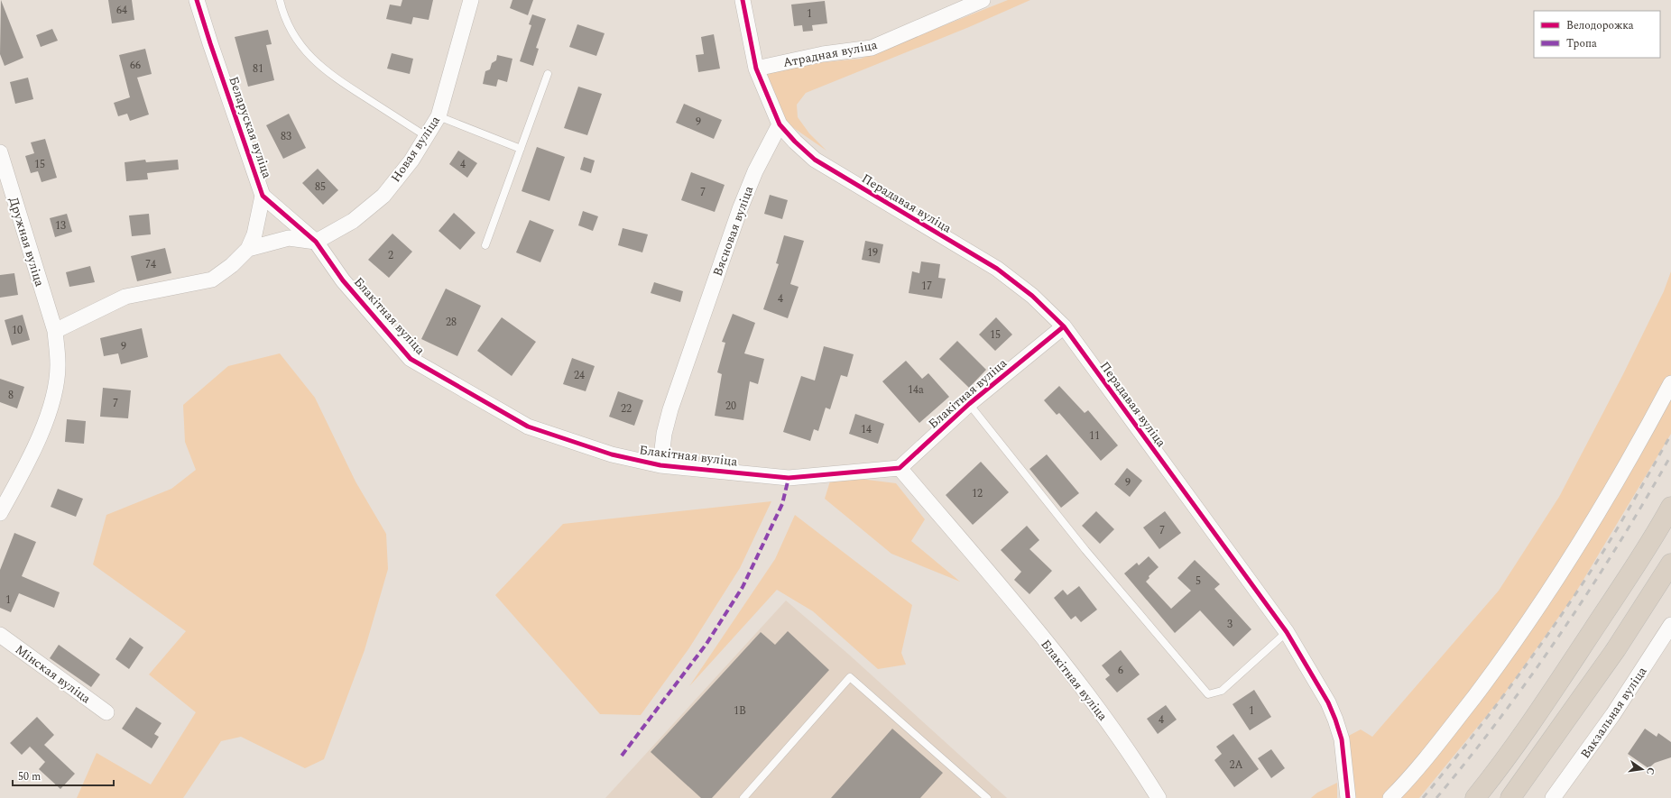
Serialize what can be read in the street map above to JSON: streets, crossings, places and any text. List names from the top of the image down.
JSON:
{
  "streets": {
    "street": [
      "Атрадная вуліца",
      "Беларуская вуліца",
      "Новая вуліца",
      "Перадавая вуліца",
      "Вясновая вуліца",
      "Дружная вуліца",
      "Блакітная вуліца",
      "Мінская вуліца",
      "Вакзальная вуліца"
    ]
  },
  "crossings": [
    ["Беларуская вуліца", "Новая вуліца"],
    ["Беларуская вуліца", "Блакітная вуліца"],
    ["Новая вуліца", "Блакітная вуліца"],
    ["Перадавая вуліца", "Вясновая вуліца"],
    ["Перадавая вуліца", "Блакітная вуліца"],
    ["Вясновая вуліца", "Блакітная вуліца"]
  ],
  "house_numbers": [
    "64",
    "1",
    "66",
    "81",
    "9",
    "83",
    "15",
    "4",
    "85",
    "7",
    "13",
    "19",
    "2",
    "74",
    "17",
    "4",
    "28",
    "10",
    "15",
    "9",
    "24",
    "14а",
    "8",
    "7",
    "20",
    "22",
    "14",
    "11",
    "9",
    "12",
    "7",
    "5",
    "1",
    "3",
    "6",
    "1В",
    "1",
    "4",
    "2А"
  ],
  "legend": ["Велодорожка", "Тропа"],
  "scale_bar": "50 m",
  "north": "right"
}
